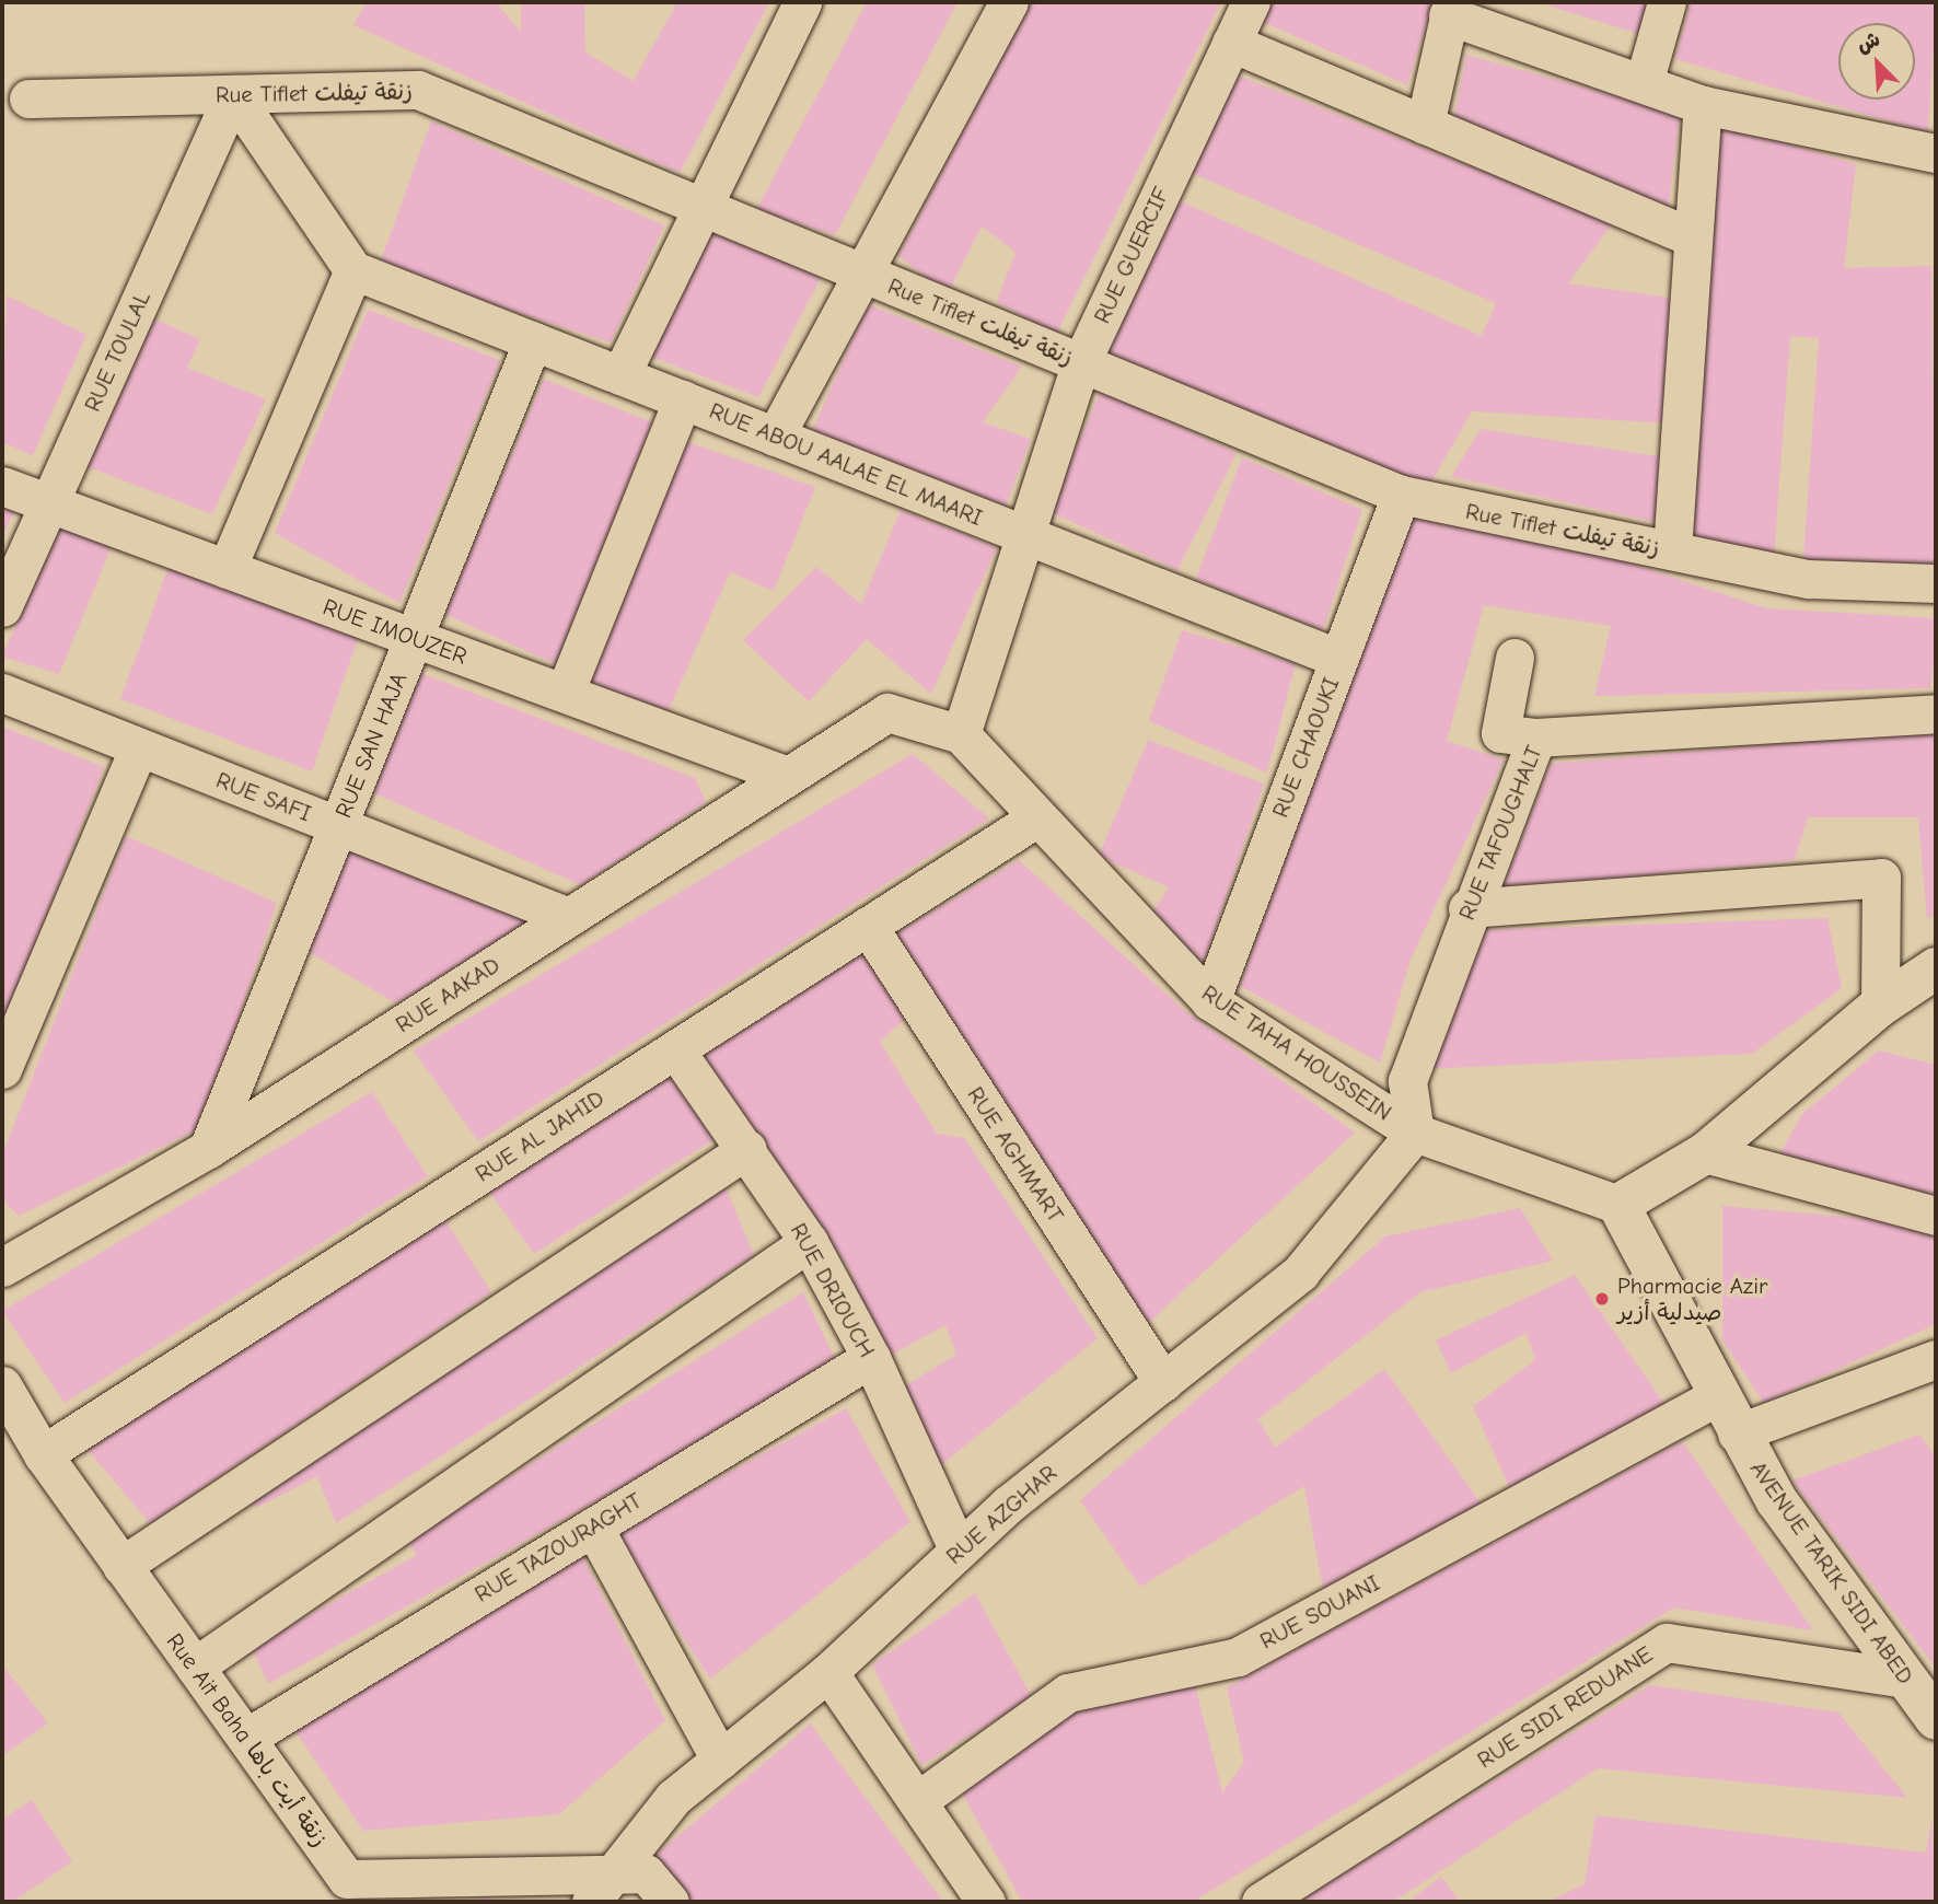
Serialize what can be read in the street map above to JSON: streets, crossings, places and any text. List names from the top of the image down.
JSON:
{
  "streets": {
    "street": [
      "Rue Tiflet زنقة تيفلت",
      "RUE GUERCIF",
      "RUE TOULAL",
      "RUE ABOU AALAE EL MAARI",
      "RUE IMOUZER",
      "RUE SAN HAJA",
      "RUE CHAOUKI",
      "RUE SAFI",
      "RUE TAFOUGHALT",
      "RUE AAKAD",
      "RUE TAHA HOUSSEIN",
      "RUE AL JAHID",
      "RUE AGHMART",
      "RUE DRIOUCH",
      "RUE AZGHAR",
      "RUE TAZOURAGHT",
      "AVENUE TARIK SIDI ABED",
      "RUE SOUANI",
      "RUE SIDI REDUANE",
      "Rue Ait Baha زنقة أيت باها"
    ]
  },
  "crossings": [
    ["Rue Tiflet زنقة تيفلت", "RUE GUERCIF"],
    ["Rue Tiflet زنقة تيفلت", "RUE TOULAL"],
    ["Rue Tiflet زنقة تيفلت", "RUE CHAOUKI"],
    ["RUE GUERCIF", "RUE ABOU AALAE EL MAARI"],
    ["RUE GUERCIF", "RUE AAKAD"],
    ["RUE GUERCIF", "RUE TAHA HOUSSEIN"],
    ["RUE TOULAL", "RUE IMOUZER"],
    ["RUE ABOU AALAE EL MAARI", "RUE SAN HAJA"],
    ["RUE ABOU AALAE EL MAARI", "RUE CHAOUKI"],
    ["RUE IMOUZER", "RUE SAN HAJA"],
    ["RUE IMOUZER", "RUE AAKAD"],
    ["RUE SAN HAJA", "RUE SAFI"],
    ["RUE SAN HAJA", "RUE AAKAD"],
    ["RUE CHAOUKI", "RUE TAHA HOUSSEIN"],
    ["RUE SAFI", "RUE AAKAD"],
    ["RUE TAFOUGHALT", "RUE TAHA HOUSSEIN"],
    ["RUE TAFOUGHALT", "RUE AZGHAR"],
    ["RUE AAKAD", "RUE TAHA HOUSSEIN"],
    ["RUE TAHA HOUSSEIN", "RUE AL JAHID"],
    ["RUE TAHA HOUSSEIN", "RUE AZGHAR"],
    ["RUE TAHA HOUSSEIN", "AVENUE TARIK SIDI ABED"],
    ["RUE AL JAHID", "RUE AGHMART"],
    ["RUE AL JAHID", "RUE DRIOUCH"],
    ["RUE AL JAHID", "Rue Ait Baha زنقة أيت باها"],
    ["RUE AGHMART", "RUE AZGHAR"],
    ["RUE DRIOUCH", "RUE AZGHAR"],
    ["RUE DRIOUCH", "RUE TAZOURAGHT"],
    ["RUE AZGHAR", "Rue Ait Baha زنقة أيت باها"],
    ["RUE TAZOURAGHT", "Rue Ait Baha زنقة أيت باها"],
    ["AVENUE TARIK SIDI ABED", "RUE SOUANI"],
    ["AVENUE TARIK SIDI ABED", "RUE SIDI REDUANE"]
  ],
  "places": ["Pharmacie Azir صيدلية أزير"],
  "north": "top left"
}
